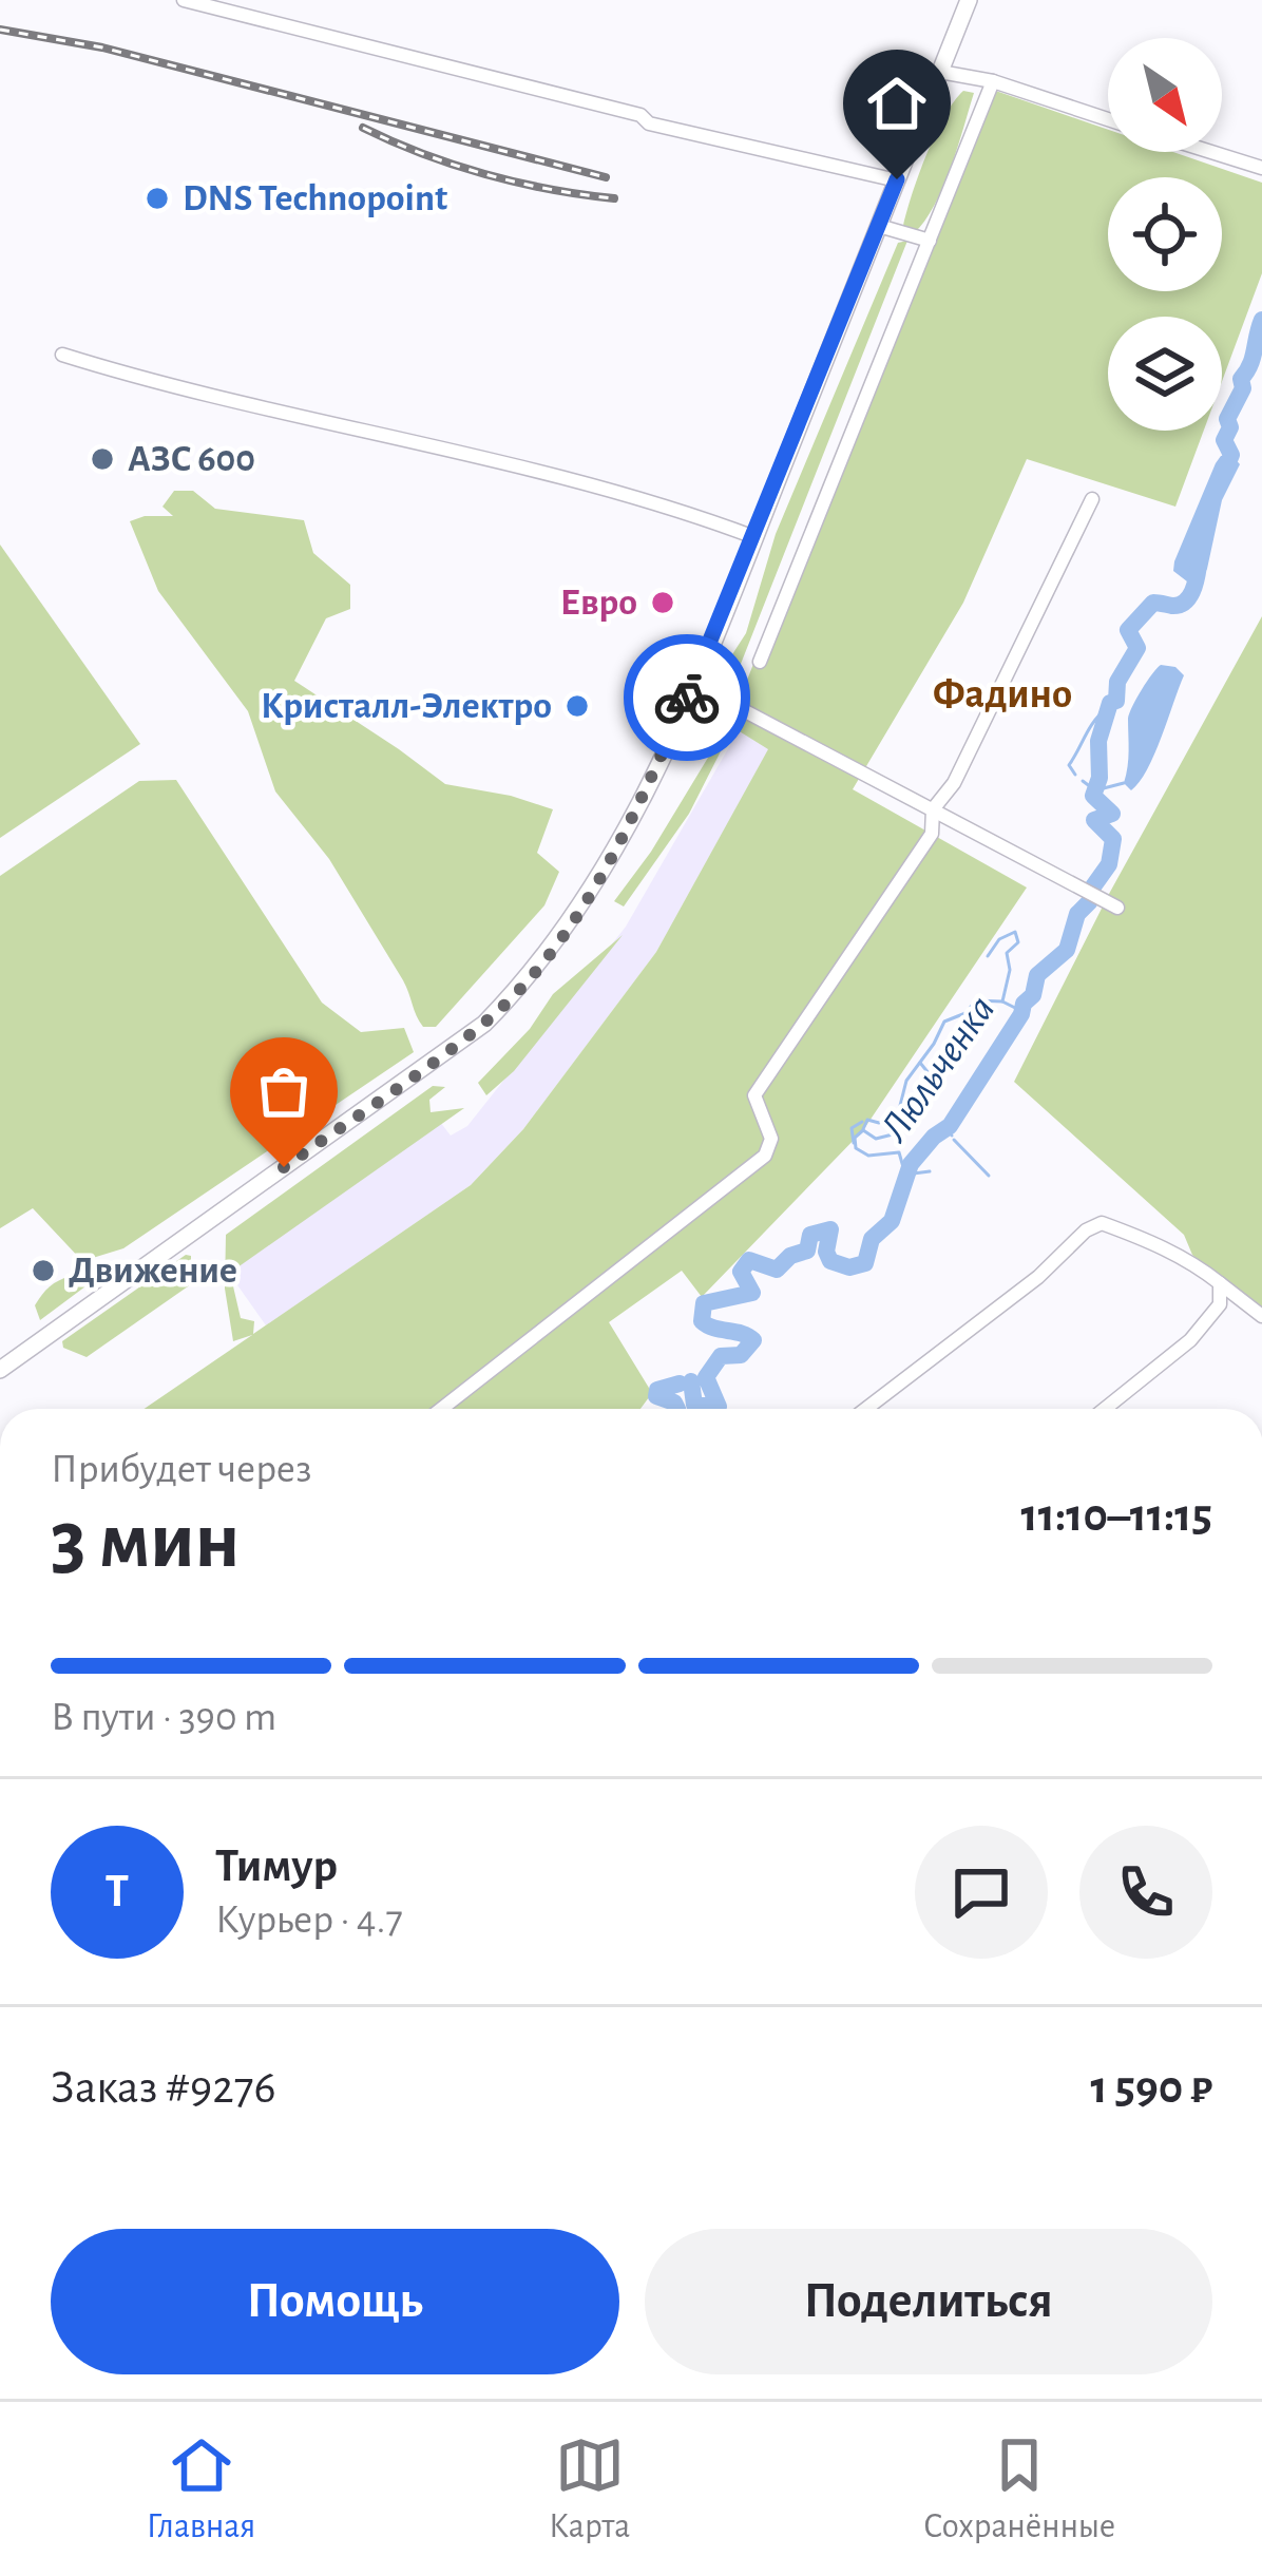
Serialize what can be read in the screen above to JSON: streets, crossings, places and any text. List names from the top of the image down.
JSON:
{
  "districts": ["Фадино"],
  "water": ["Люльченка"],
  "places": [
    "DNS Technopoint",
    "АЗС 600",
    "Евро",
    "Кристалл-Электро",
    "Движение"
  ],
  "north": "bottom right",
  "page": {
    "heading": ["3 мин", "Прибудет через", "11:10–11:15"],
    "panel": [
      "Тимур",
      "Курьер · 4.7",
      "Заказ #9276",
      "1 590 ₽"
    ],
    "bar": "В пути · 390 m",
    "round": "Т",
    "buttons": ["Помощь", "Поделиться"],
    "tabs": ["Главная", "Карта", "Сохранённые"]
  }
}
